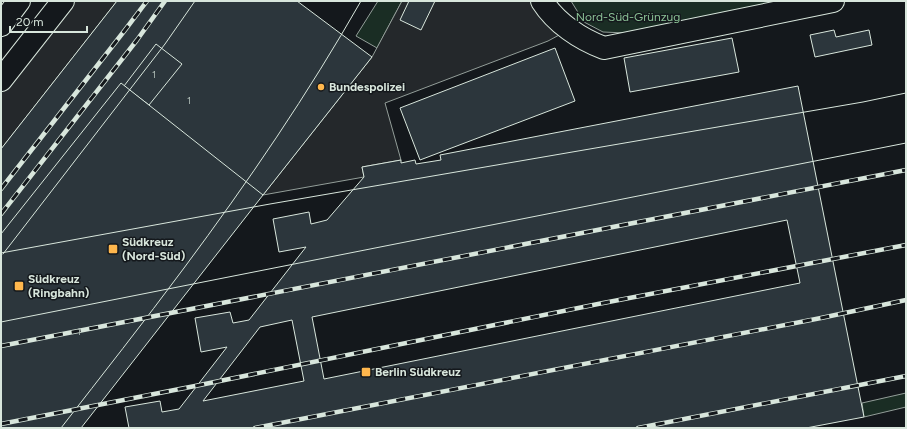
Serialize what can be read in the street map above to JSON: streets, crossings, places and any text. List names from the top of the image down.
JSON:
{
  "parks": ["Nord-Süd-Grünzug"],
  "places": {
    "other": ["Bundespolizei"],
    "transit": ["Südkreuz (Nord-Süd)", "Südkreuz (Ringbahn)", "Berlin Südkreuz"]
  },
  "house_numbers": ["1", "1", "1"],
  "scale_bar": "20 m"
}
